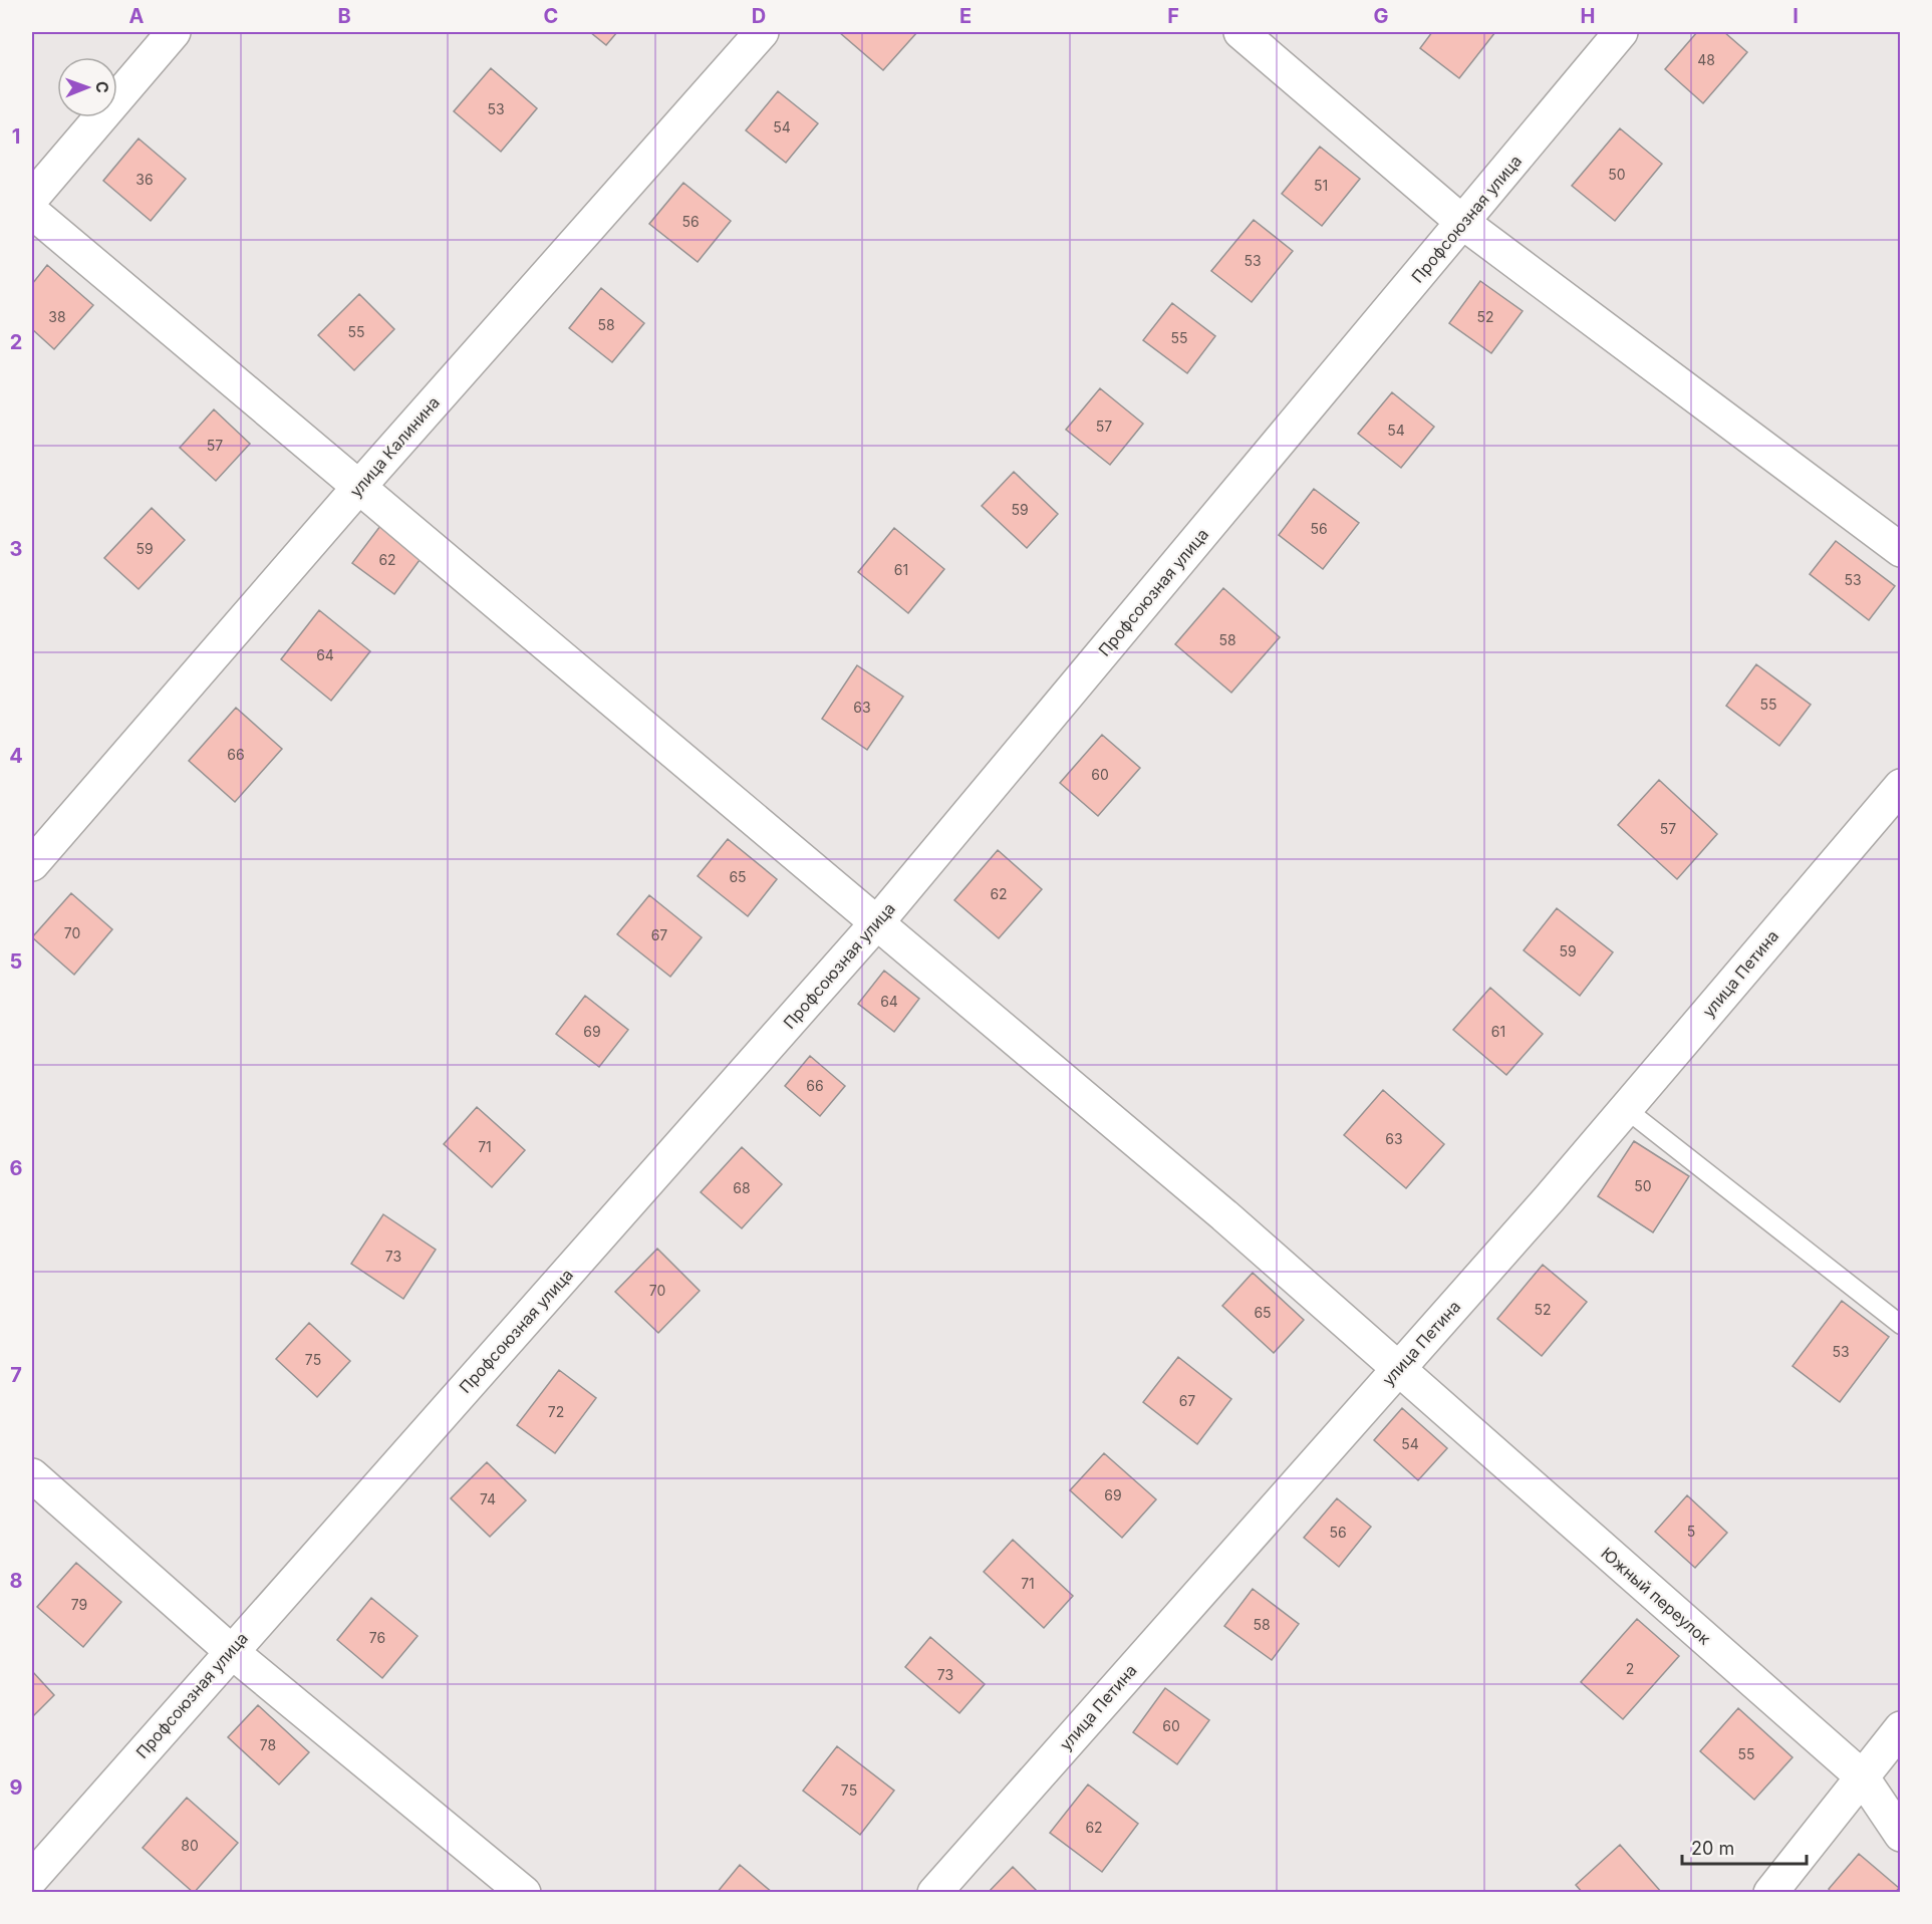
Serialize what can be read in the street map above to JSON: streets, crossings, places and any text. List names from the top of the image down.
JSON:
{
  "streets": {
    "street": [
      "Профсоюзная улица",
      "улица Калинина",
      "улица Петина",
      "Южный переулок"
    ]
  },
  "crossings": [
    ["Профсоюзная улица", "Южный переулок"],
    ["улица Калинина", "Южный переулок"],
    ["улица Петина", "Южный переулок"]
  ],
  "house_numbers": [
    "48",
    "53",
    "54",
    "50",
    "36",
    "51",
    "56",
    "53",
    "38",
    "52",
    "58",
    "55",
    "55",
    "57",
    "54",
    "57",
    "59",
    "56",
    "59",
    "62",
    "61",
    "53",
    "58",
    "64",
    "55",
    "63",
    "66",
    "60",
    "57",
    "65",
    "62",
    "70",
    "67",
    "59",
    "64",
    "69",
    "61",
    "66",
    "63",
    "71",
    "50",
    "68",
    "73",
    "70",
    "52",
    "65",
    "53",
    "75",
    "67",
    "72",
    "54",
    "69",
    "74",
    "5",
    "56",
    "71",
    "79",
    "58",
    "76",
    "2",
    "73",
    "60",
    "78",
    "55",
    "75",
    "62",
    "80"
  ],
  "scale_bar": "20 m",
  "north": "right",
  "grid": {
    "columns": [
      "A",
      "B",
      "C",
      "D",
      "E",
      "F",
      "G",
      "H",
      "I"
    ],
    "rows": [
      "1",
      "2",
      "3",
      "4",
      "5",
      "6",
      "7",
      "8",
      "9"
    ]
  }
}
